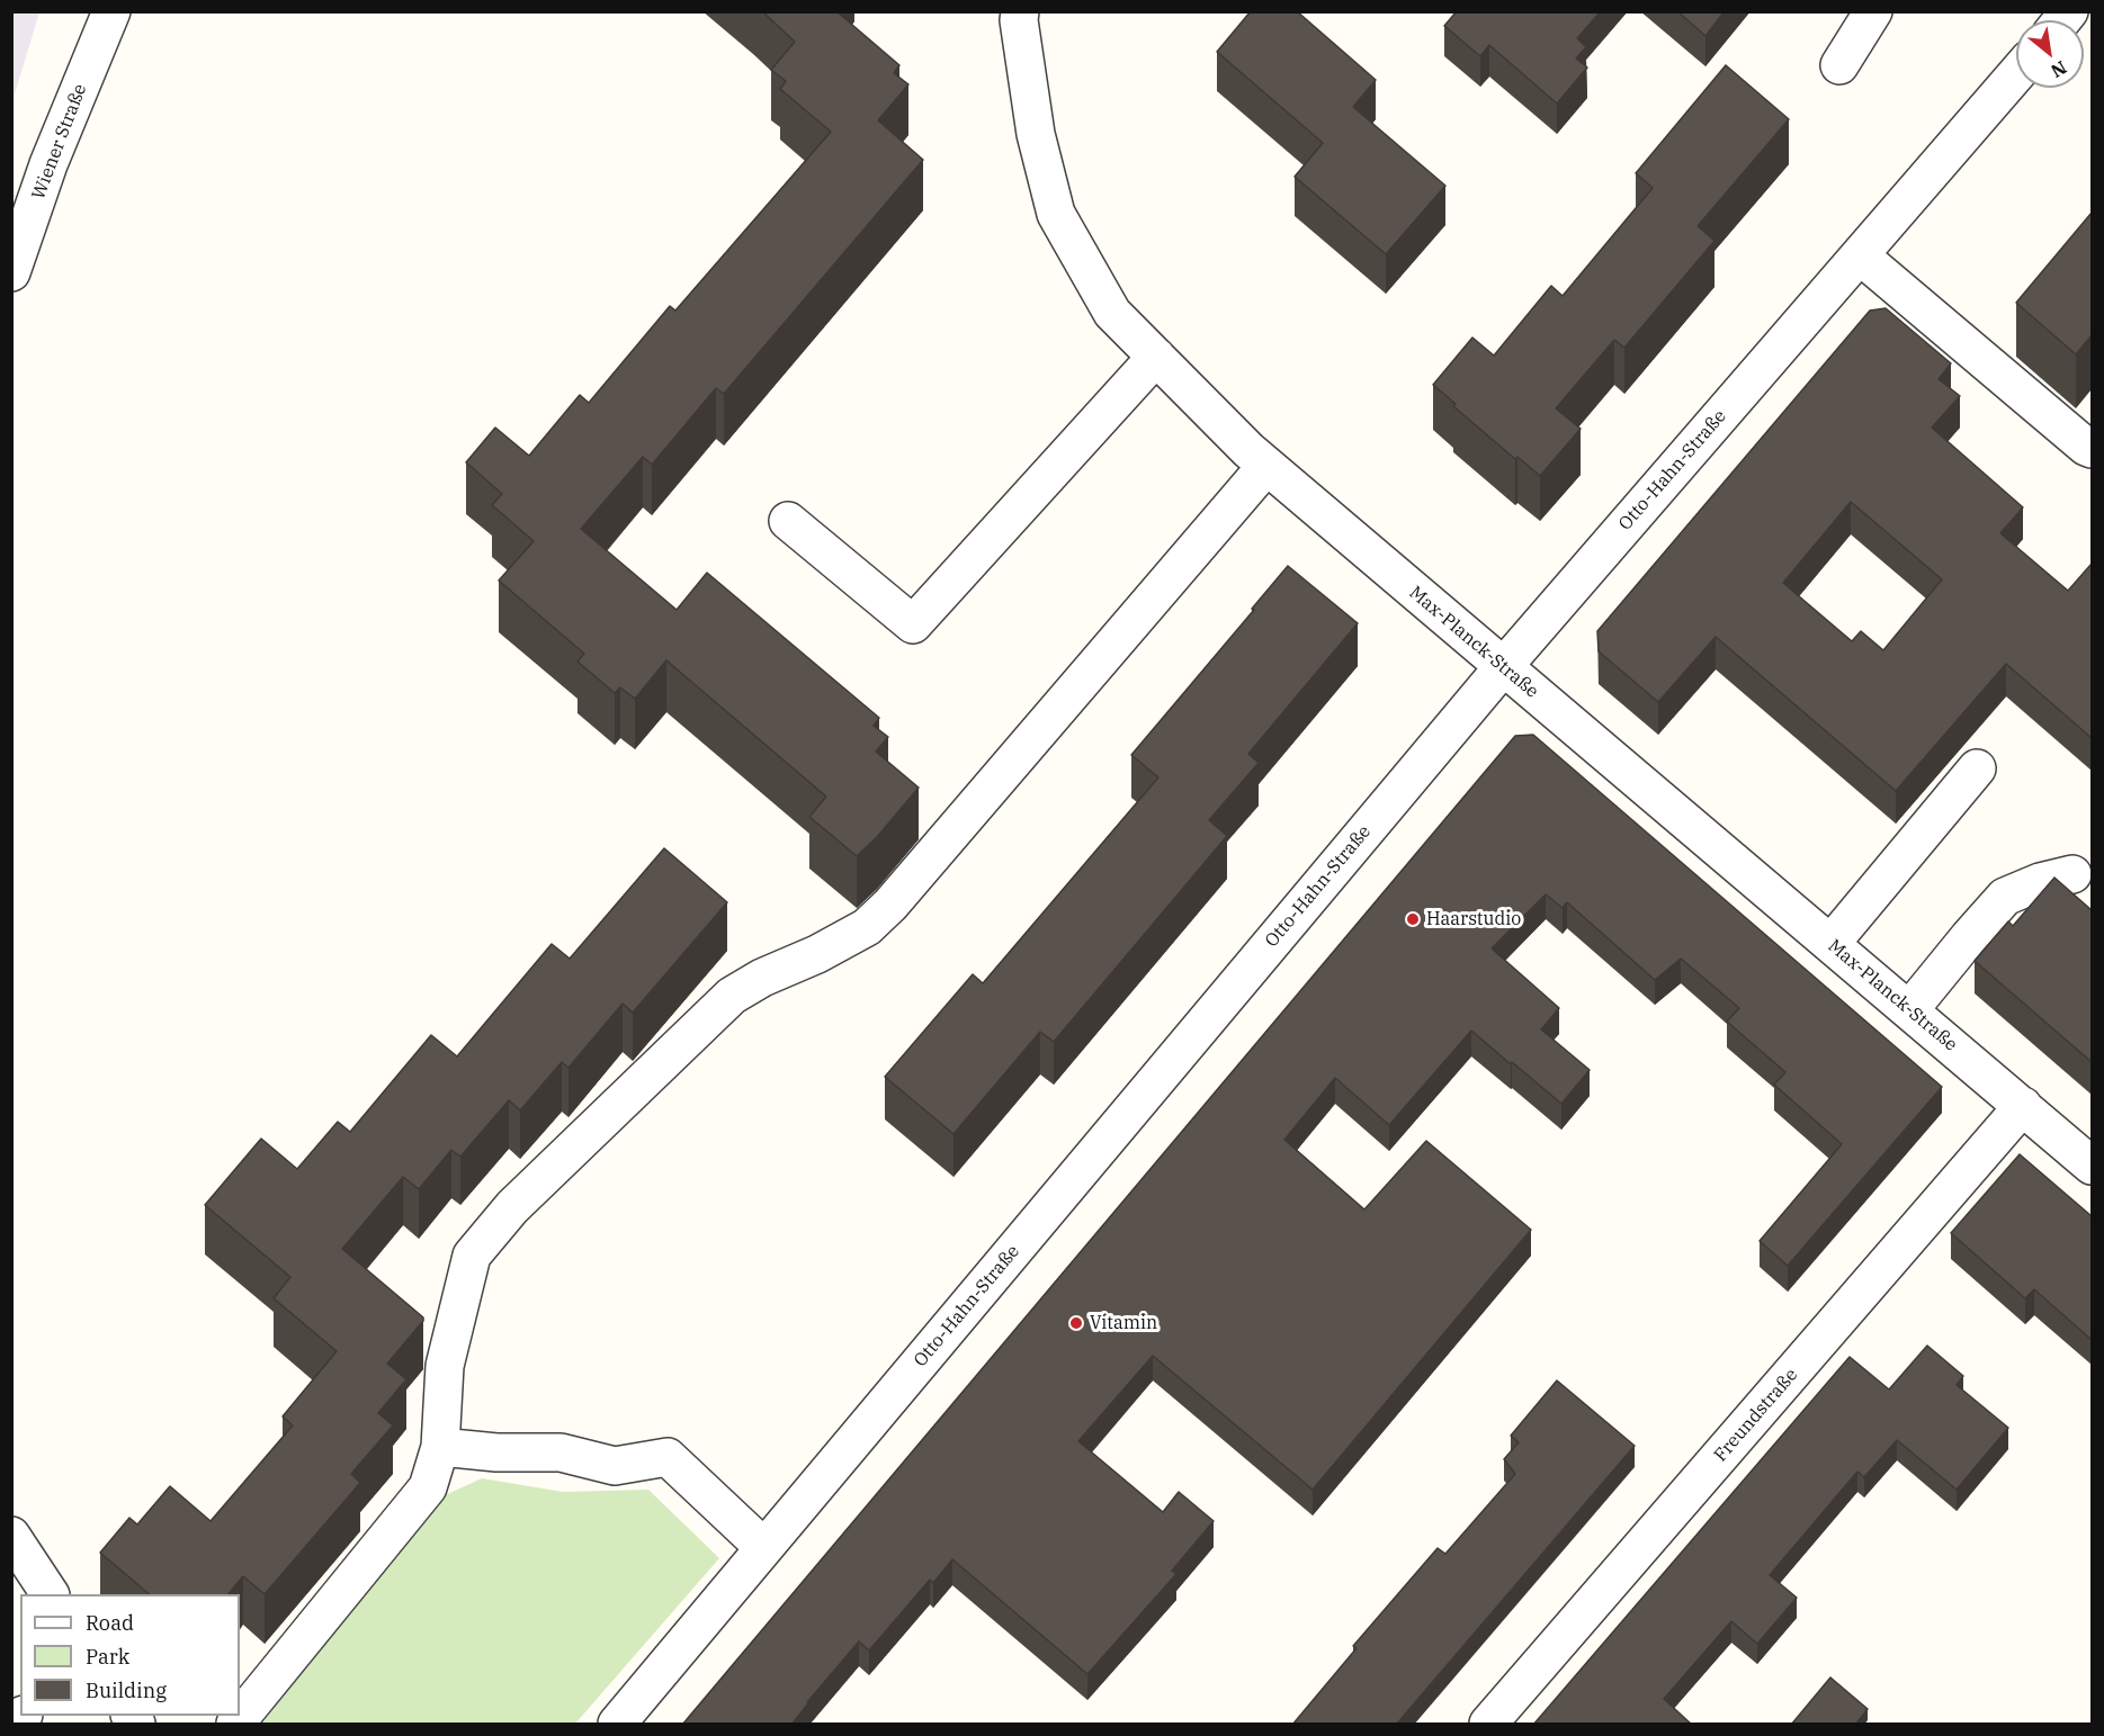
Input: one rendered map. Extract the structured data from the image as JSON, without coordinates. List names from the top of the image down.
{
  "streets": {
    "street": [
      "Wiener Straße",
      "Otto-Hahn-Straße",
      "Max-Planck-Straße",
      "Freundstraße"
    ]
  },
  "crossings": [
    ["Otto-Hahn-Straße", "Max-Planck-Straße"],
    ["Max-Planck-Straße", "Freundstraße"]
  ],
  "places": ["Haarstudio", "Vitamin"],
  "legend": ["Road", "Park", "Building"],
  "north": "bottom right"
}
